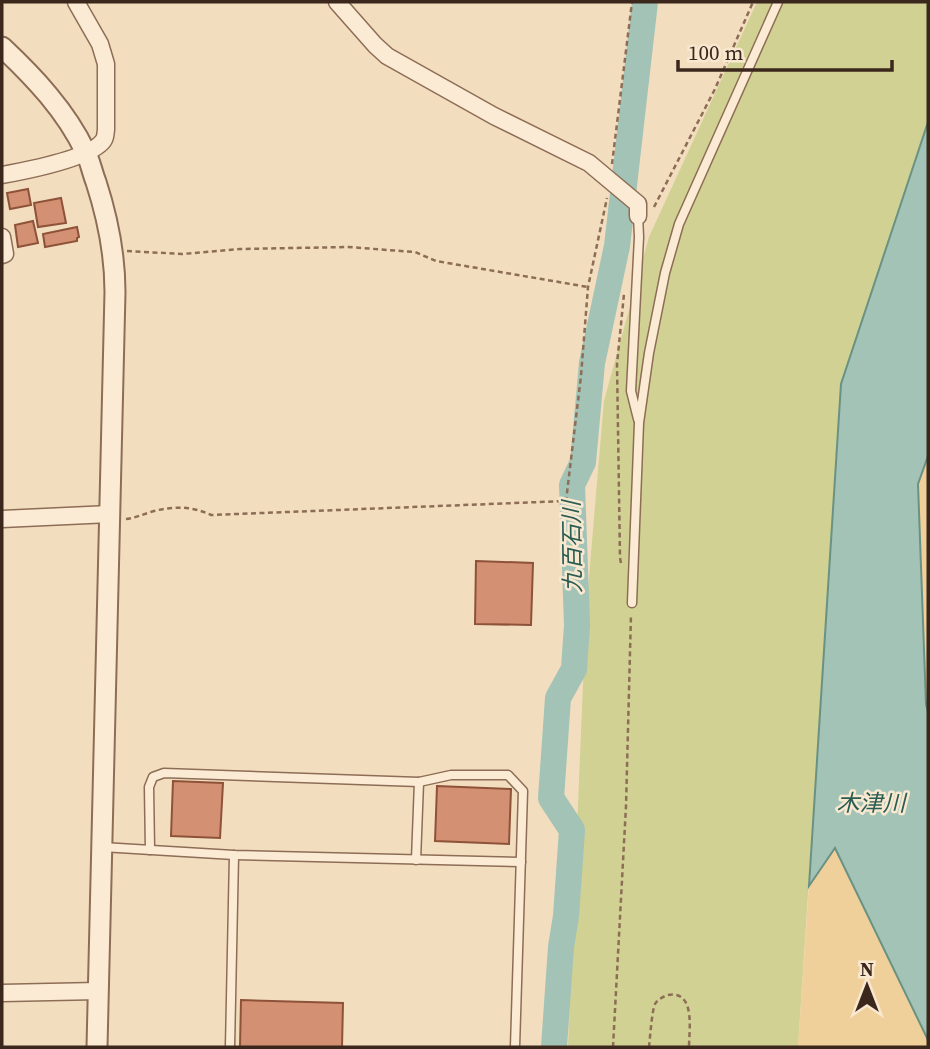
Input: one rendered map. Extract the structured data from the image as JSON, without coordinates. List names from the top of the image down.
{
  "water": ["九百石川", "木津川"],
  "scale_bar": "100 m",
  "north": "top"
}
